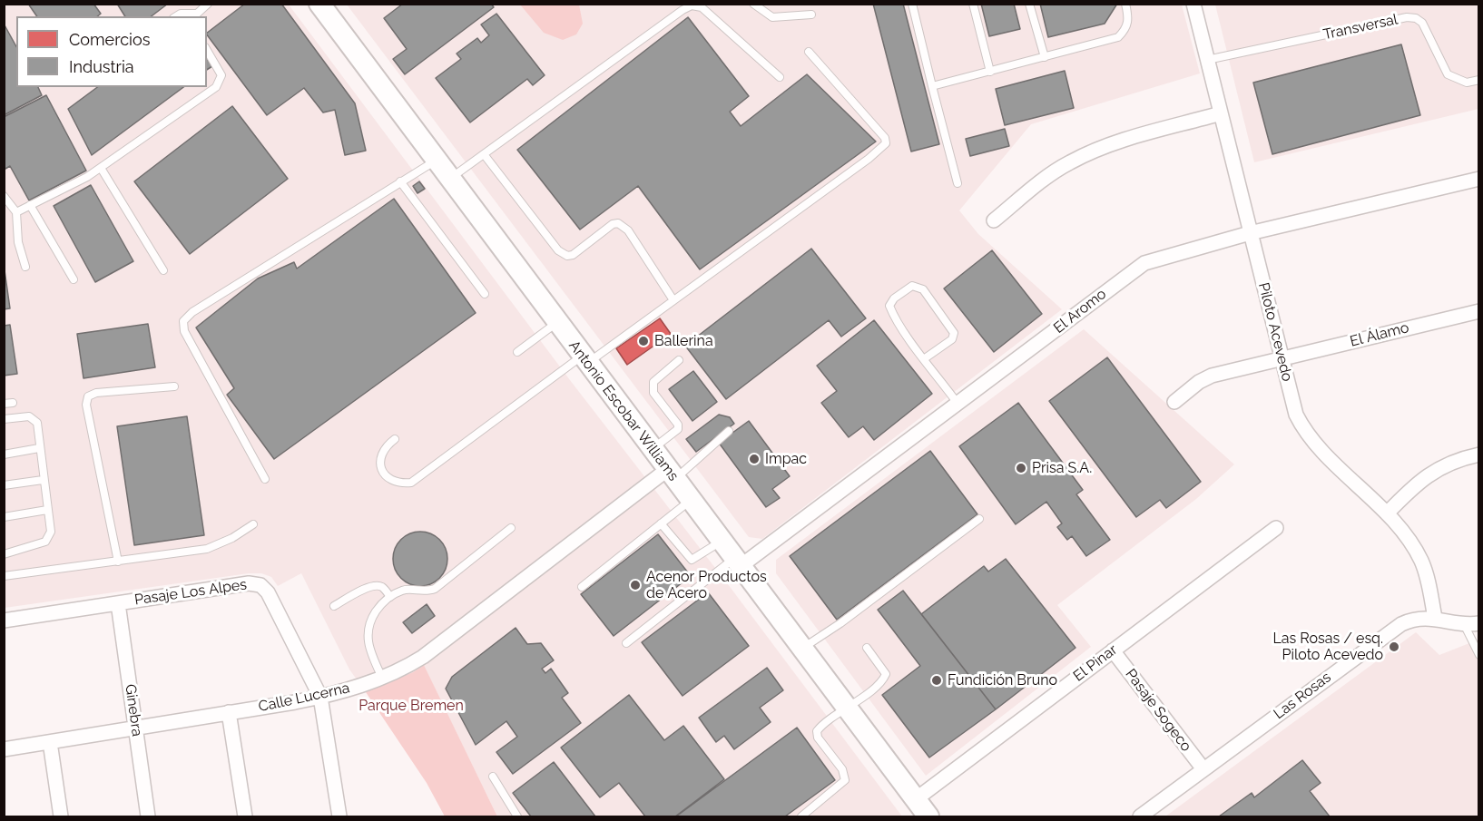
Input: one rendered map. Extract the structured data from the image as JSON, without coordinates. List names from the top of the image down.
{
  "streets": {
    "street": [
      "El Aromo",
      "Piloto Acevedo",
      "El Álamo",
      "Antonio Escobar Williams",
      "Pasaje Los Alpes",
      "El Pinar",
      "Las Rosas",
      "Calle Lucerna",
      "Ginebra",
      "Pasaje Sogeco"
    ],
    "lane": ["Transversal"]
  },
  "crossings": [
    ["Transversal", "Piloto Acevedo"],
    ["El Aromo", "Piloto Acevedo"],
    ["El Aromo", "Antonio Escobar Williams"],
    ["Piloto Acevedo", "El Álamo"],
    ["Piloto Acevedo", "Las Rosas"],
    ["Antonio Escobar Williams", "El Pinar"],
    ["Antonio Escobar Williams", "Calle Lucerna"],
    ["Pasaje Los Alpes", "Calle Lucerna"],
    ["Pasaje Los Alpes", "Ginebra"],
    ["El Pinar", "Pasaje Sogeco"],
    ["Las Rosas", "Pasaje Sogeco"],
    ["Calle Lucerna", "Ginebra"]
  ],
  "parks": ["Parque Bremen"],
  "places": [
    "Ballerina",
    "Impac",
    "Prisa S.A.",
    "Acenor Productos de Acero",
    "Las Rosas / esq. Piloto Acevedo",
    "Fundición Bruno"
  ],
  "legend": ["Comercios", "Industria"]
}
